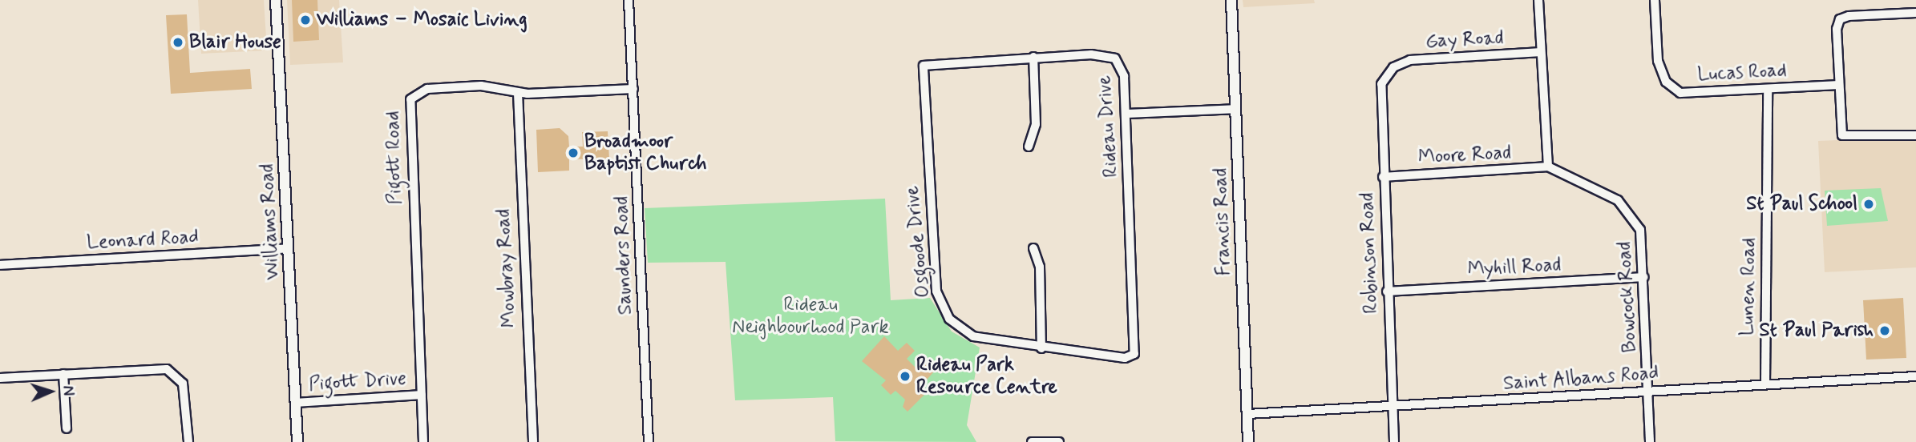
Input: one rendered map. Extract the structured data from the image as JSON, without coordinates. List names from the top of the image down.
{
  "streets": {
    "street": [
      "Gay Road",
      "Lucas Road",
      "Rideau Drive",
      "Moore Road",
      "Pigott Road",
      "Williams Road",
      "Francis Road",
      "Leonard Road",
      "Osgoode Drive",
      "Robinson Road",
      "Saunders Road",
      "Myhill Road",
      "Mowbray Road",
      "Lunen Road",
      "Bowcock Road",
      "Saint Albans Road",
      "Pigott Drive"
    ]
  },
  "crossings": [
    ["Gay Road", "Robinson Road"],
    ["Lucas Road", "Lunen Road"],
    ["Rideau Drive", "Osgoode Drive"],
    ["Moore Road", "Robinson Road"],
    ["Moore Road", "Bowcock Road"],
    ["Pigott Road", "Saunders Road"],
    ["Pigott Road", "Mowbray Road"],
    ["Pigott Road", "Pigott Drive"],
    ["Williams Road", "Leonard Road"],
    ["Williams Road", "Pigott Drive"],
    ["Francis Road", "Saint Albans Road"],
    ["Robinson Road", "Myhill Road"],
    ["Robinson Road", "Saint Albans Road"],
    ["Myhill Road", "Bowcock Road"],
    ["Lunen Road", "Saint Albans Road"],
    ["Bowcock Road", "Saint Albans Road"]
  ],
  "parks": ["Rideau Neighbourhood Park"],
  "places": [
    "Williams – Mosaic Living",
    "Blair House",
    "Broadmoor Baptist Church",
    "St Paul School",
    "St Paul Parish",
    "Rideau Park Resource Centre"
  ],
  "north": "right"
}
